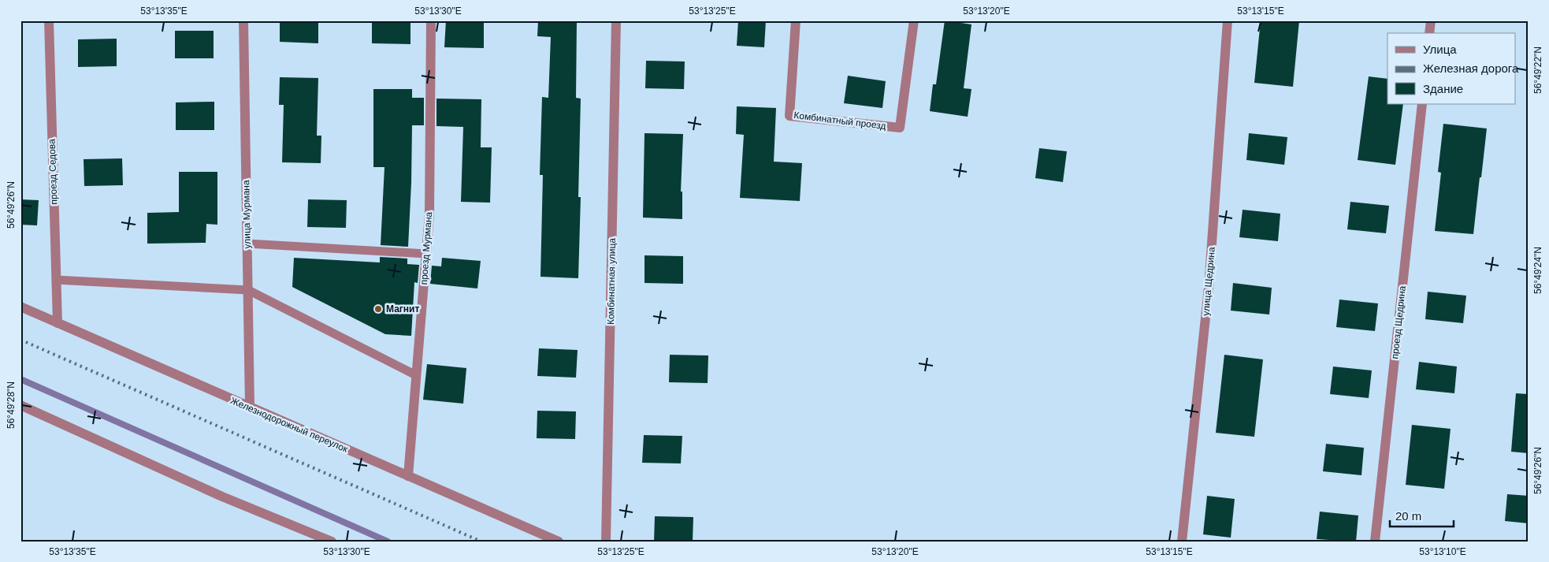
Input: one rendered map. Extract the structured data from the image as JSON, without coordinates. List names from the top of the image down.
{
  "streets": {
    "street": [
      "Комбинатный проезд",
      "проезд Седова",
      "улица Мурмана",
      "проезд Мурмана",
      "Комбинатная улица",
      "улица Щедрина",
      "проезд Щедрина",
      "Железнодорожный переулок"
    ]
  },
  "crossings": [
    ["проезд Седова", "Железнодорожный переулок"],
    ["улица Мурмана", "Железнодорожный переулок"],
    ["проезд Мурмана", "Железнодорожный переулок"]
  ],
  "places": ["Магнит"],
  "legend": ["Улица", "Железная дорога", "Здание"],
  "scale_bar": "20 m",
  "coordinates": [
    "53°13'35\"E",
    "53°13'30\"E",
    "53°13'25\"E",
    "53°13'20\"E",
    "53°13'15\"E",
    "56°49'22\"N",
    "56°49'26\"N",
    "56°49'24\"N",
    "56°49'28\"N",
    "53°13'10\"E"
  ]
}
